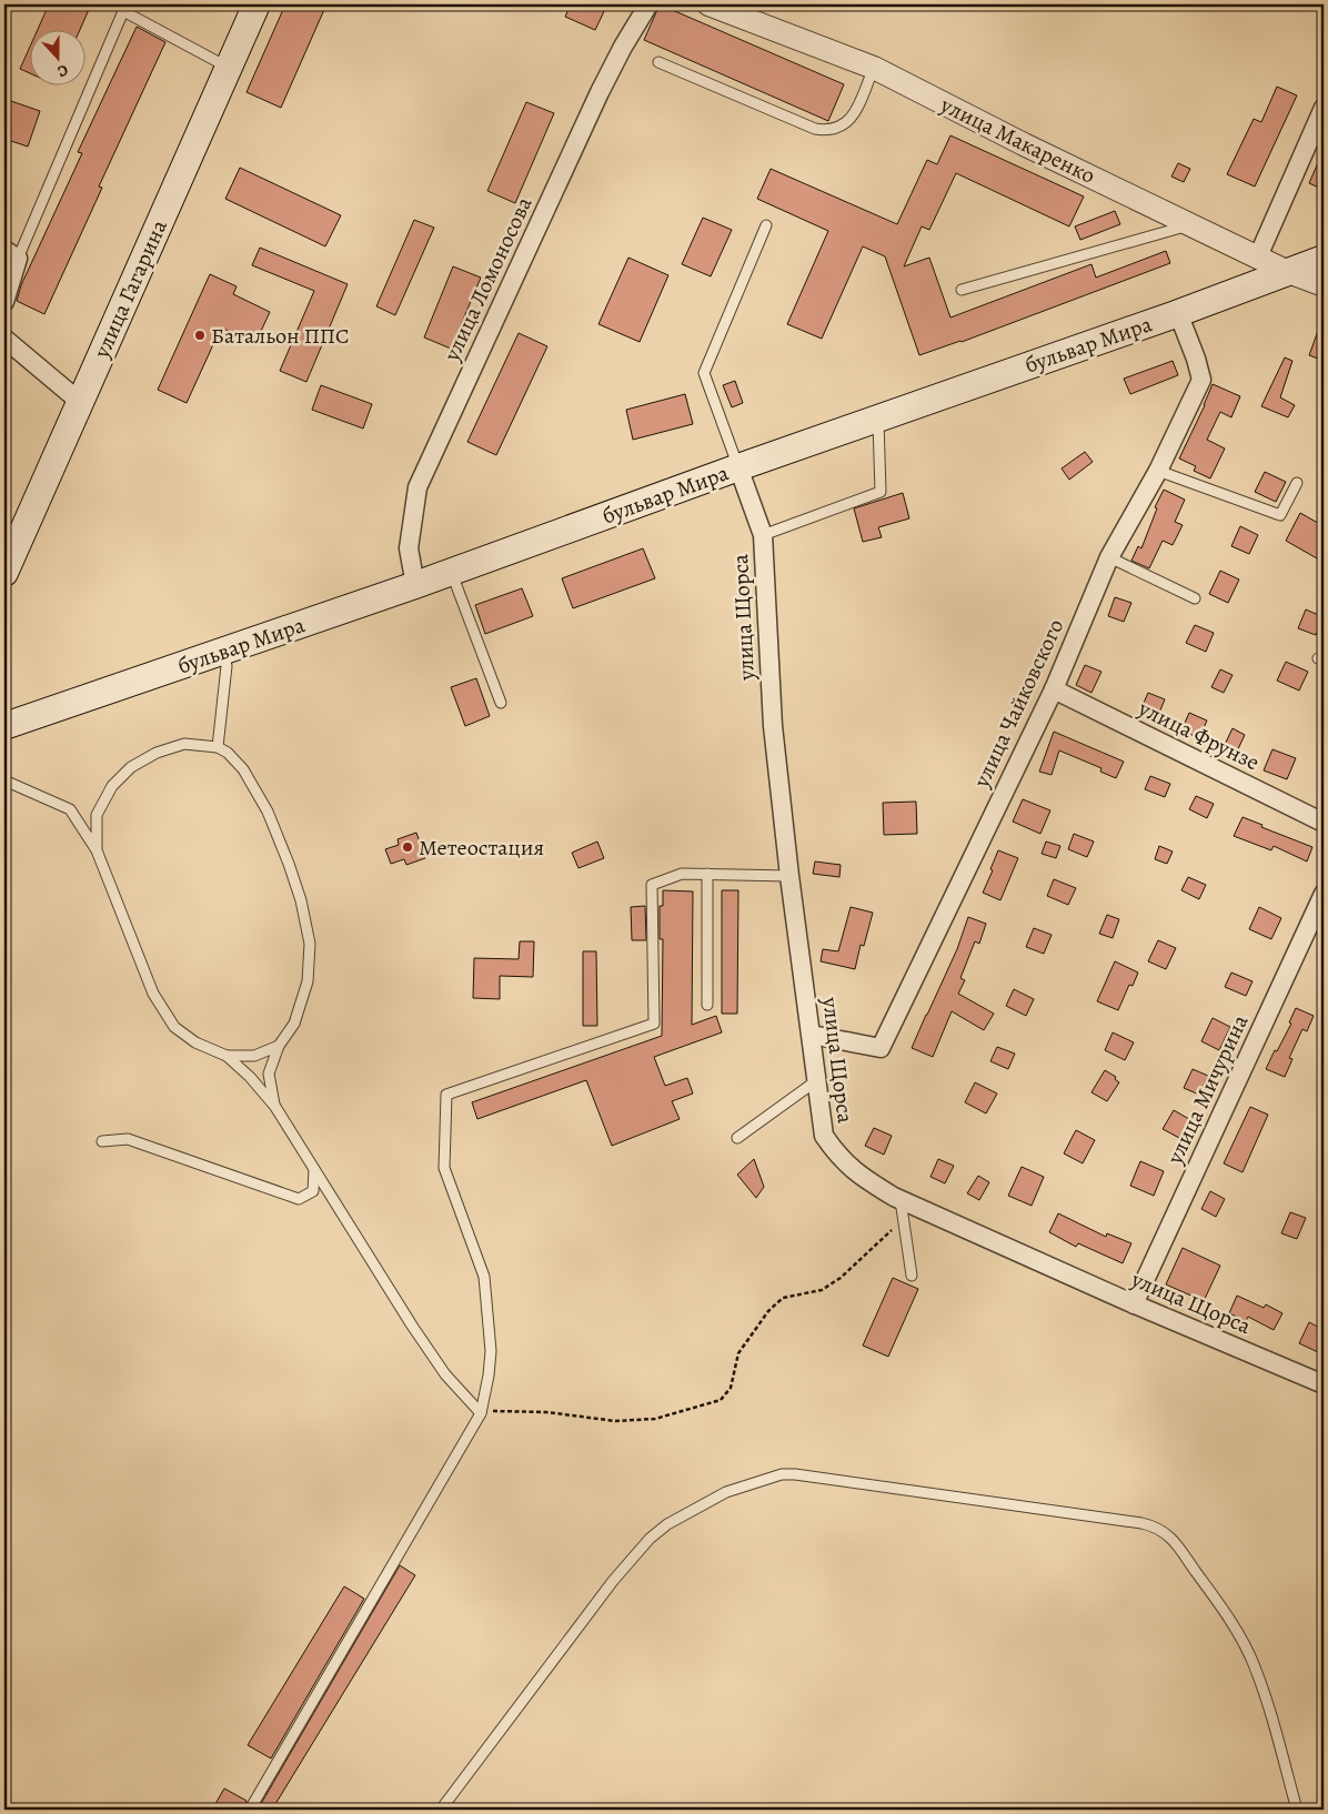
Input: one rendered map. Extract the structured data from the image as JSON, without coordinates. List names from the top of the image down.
{
  "streets": {
    "main road": ["улица Гагарина", "бульвар Мира"],
    "street": [
      "улица Макаренко",
      "улица Ломоносова",
      "улица Щорса",
      "улица Чайковского",
      "улица Фрунзе",
      "улица Мичурина"
    ]
  },
  "crossings": [
    ["улица Макаренко", "бульвар Мира"],
    ["улица Ломоносова", "бульвар Мира"],
    ["бульвар Мира", "улица Щорса"],
    ["бульвар Мира", "улица Чайковского"],
    ["улица Щорса", "улица Чайковского"],
    ["улица Щорса", "улица Мичурина"],
    ["улица Чайковского", "улица Фрунзе"]
  ],
  "places": ["Батальон ППС", "Метеостация"],
  "north": "bottom"
}
